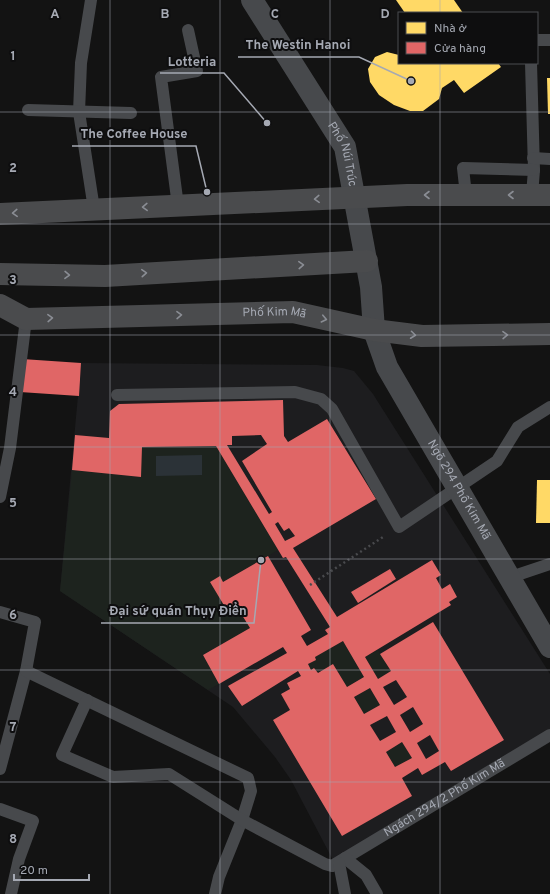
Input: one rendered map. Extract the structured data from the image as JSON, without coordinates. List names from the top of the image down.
{
  "streets": {
    "main road": ["Phố Kim Mã"],
    "street": ["Phố Núi Trúc", "Ngõ 294 Phố Kim Mã"],
    "lane": ["Ngách 294/2 Phố Kim Mã"]
  },
  "crossings": [
    ["Phố Núi Trúc", "Phố Kim Mã"],
    ["Phố Núi Trúc", "Ngõ 294 Phố Kim Mã"],
    ["Phố Kim Mã", "Ngõ 294 Phố Kim Mã"]
  ],
  "places": [
    "The Westin Hanoi",
    "Lotteria",
    "The Coffee House",
    "Đại sứ quán Thụy Điển"
  ],
  "legend": ["Nhà ở", "Cửa hàng"],
  "scale_bar": "20 m",
  "grid": {
    "columns": [
      "A",
      "B",
      "C",
      "D"
    ],
    "rows": [
      "1",
      "2",
      "3",
      "4",
      "5",
      "6",
      "7",
      "8"
    ]
  }
}
